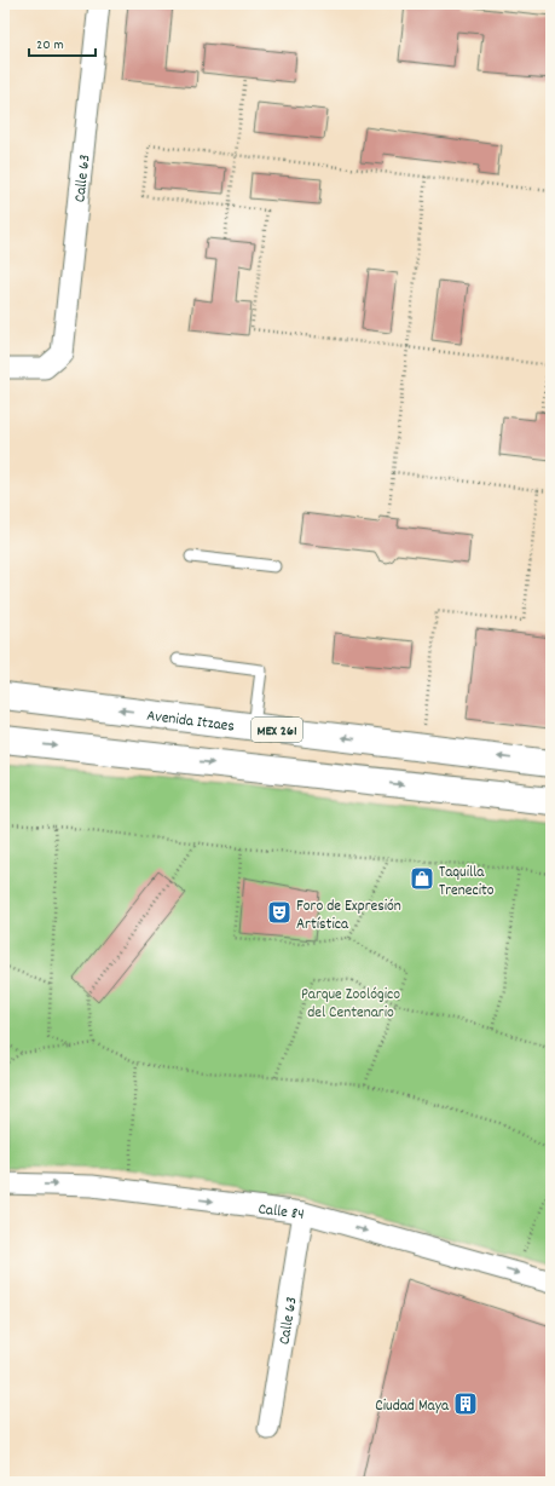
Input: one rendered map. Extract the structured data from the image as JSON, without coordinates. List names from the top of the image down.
{
  "streets": {
    "main road": ["Avenida Itzaes", "MEX 261"],
    "street": ["Calle 63", "Calle 84"]
  },
  "crossings": [
    ["Calle 63", "Calle 84"]
  ],
  "one_way": ["Calle 84"],
  "parks": ["Parque Zoológico del Centenario"],
  "places": {
    "shop": ["Taquilla Trenecito"],
    "theatre": ["Foro de Expresión Artística"],
    "building": ["Ciudad Maya"]
  },
  "scale_bar": "20 m"
}
